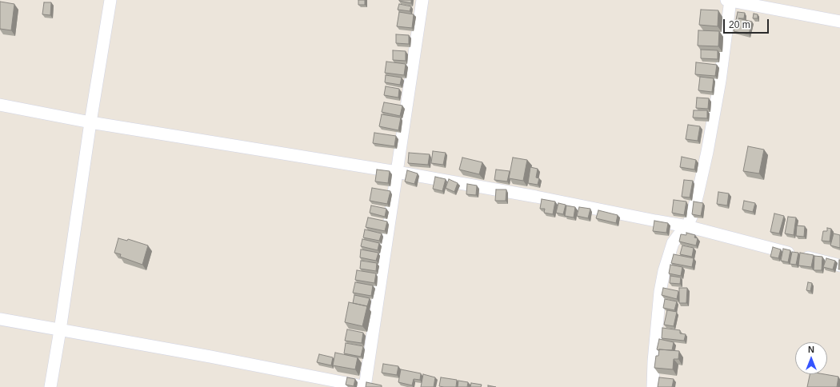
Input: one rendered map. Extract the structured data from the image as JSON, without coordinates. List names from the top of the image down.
{
  "scale_bar": "20 m",
  "north": "top"
}
